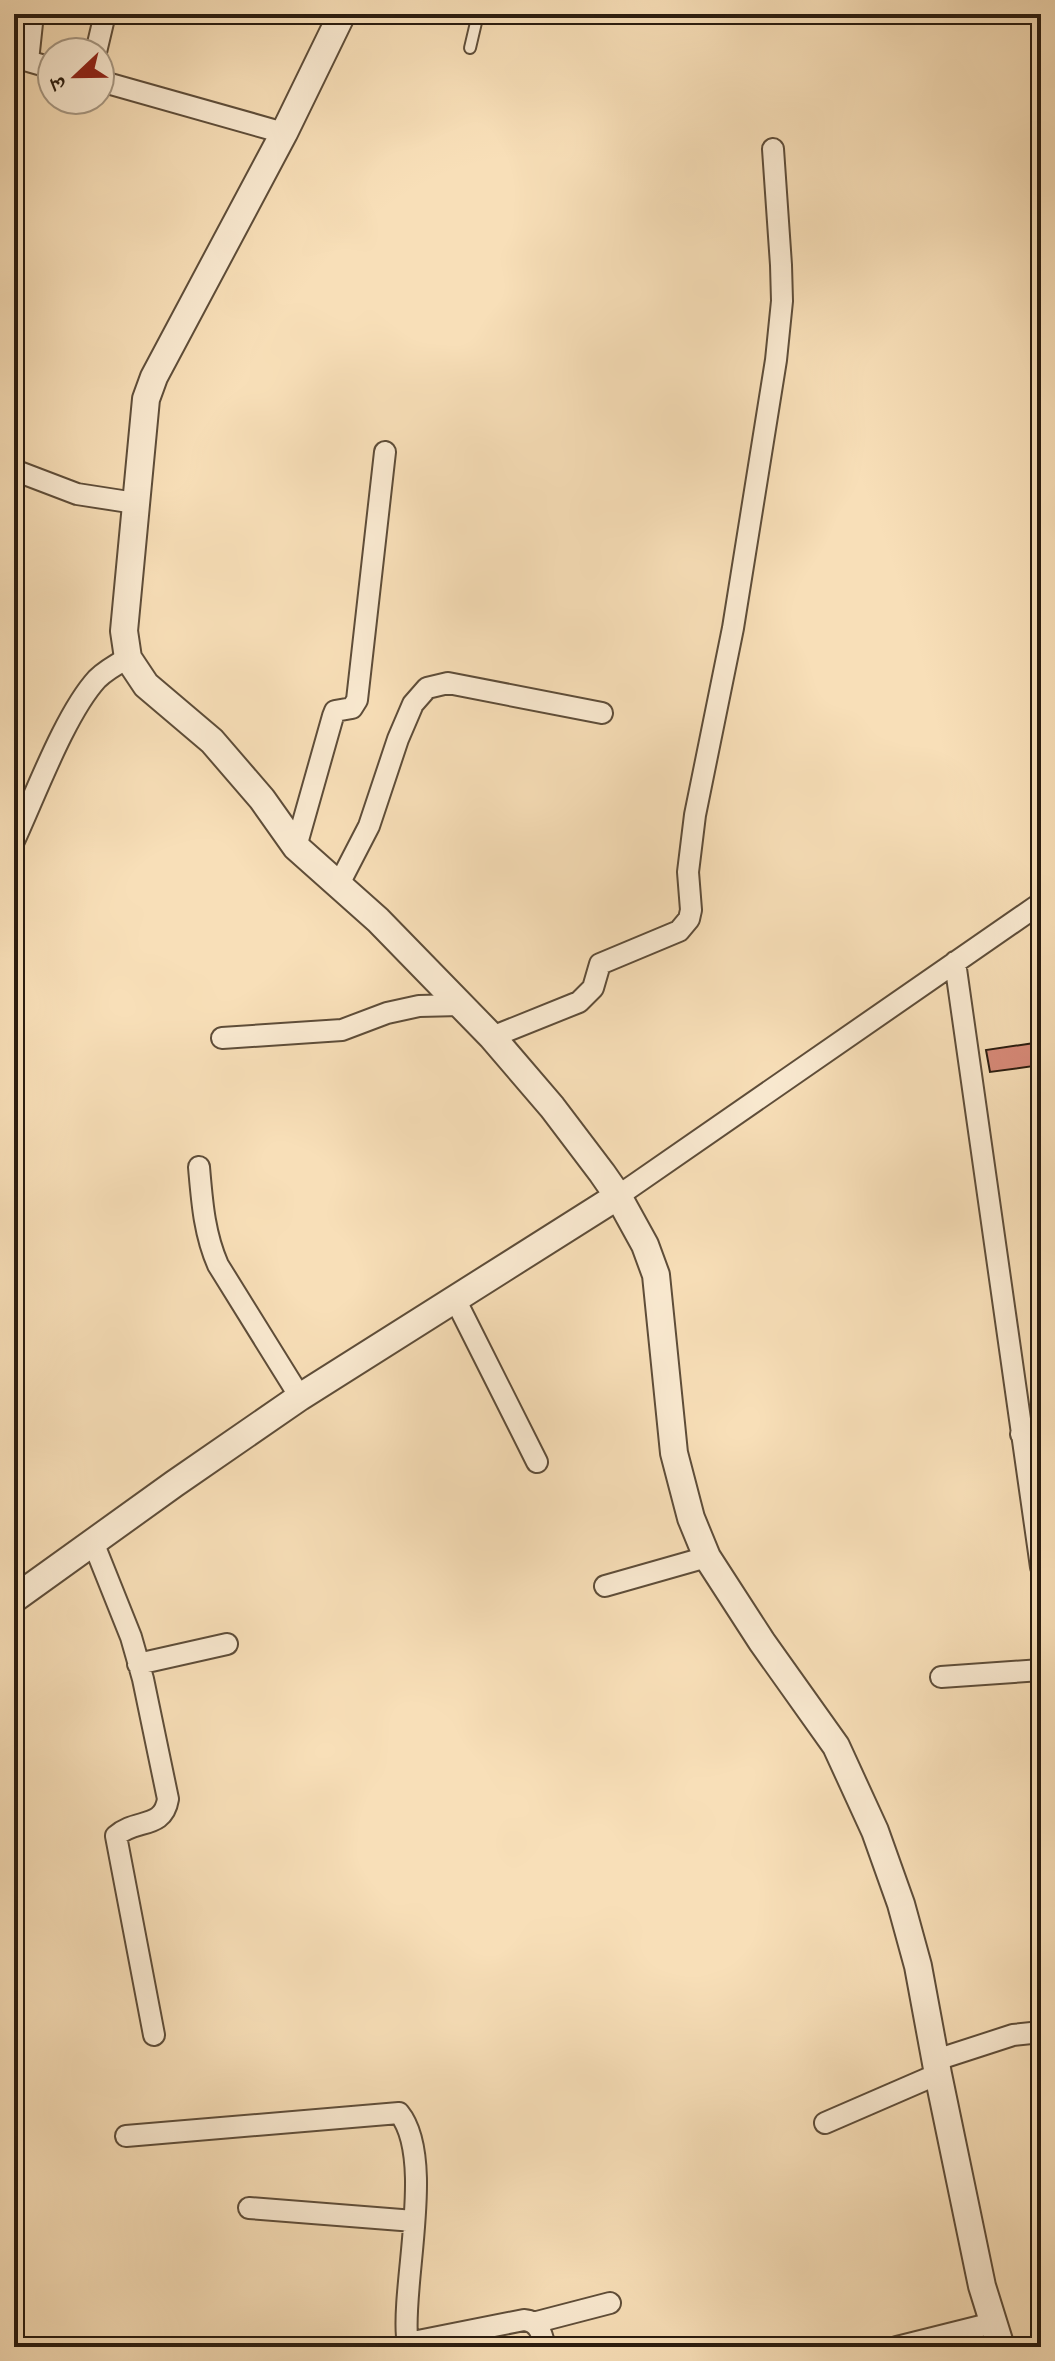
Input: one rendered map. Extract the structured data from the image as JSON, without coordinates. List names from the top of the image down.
{
  "north": "left"
}
